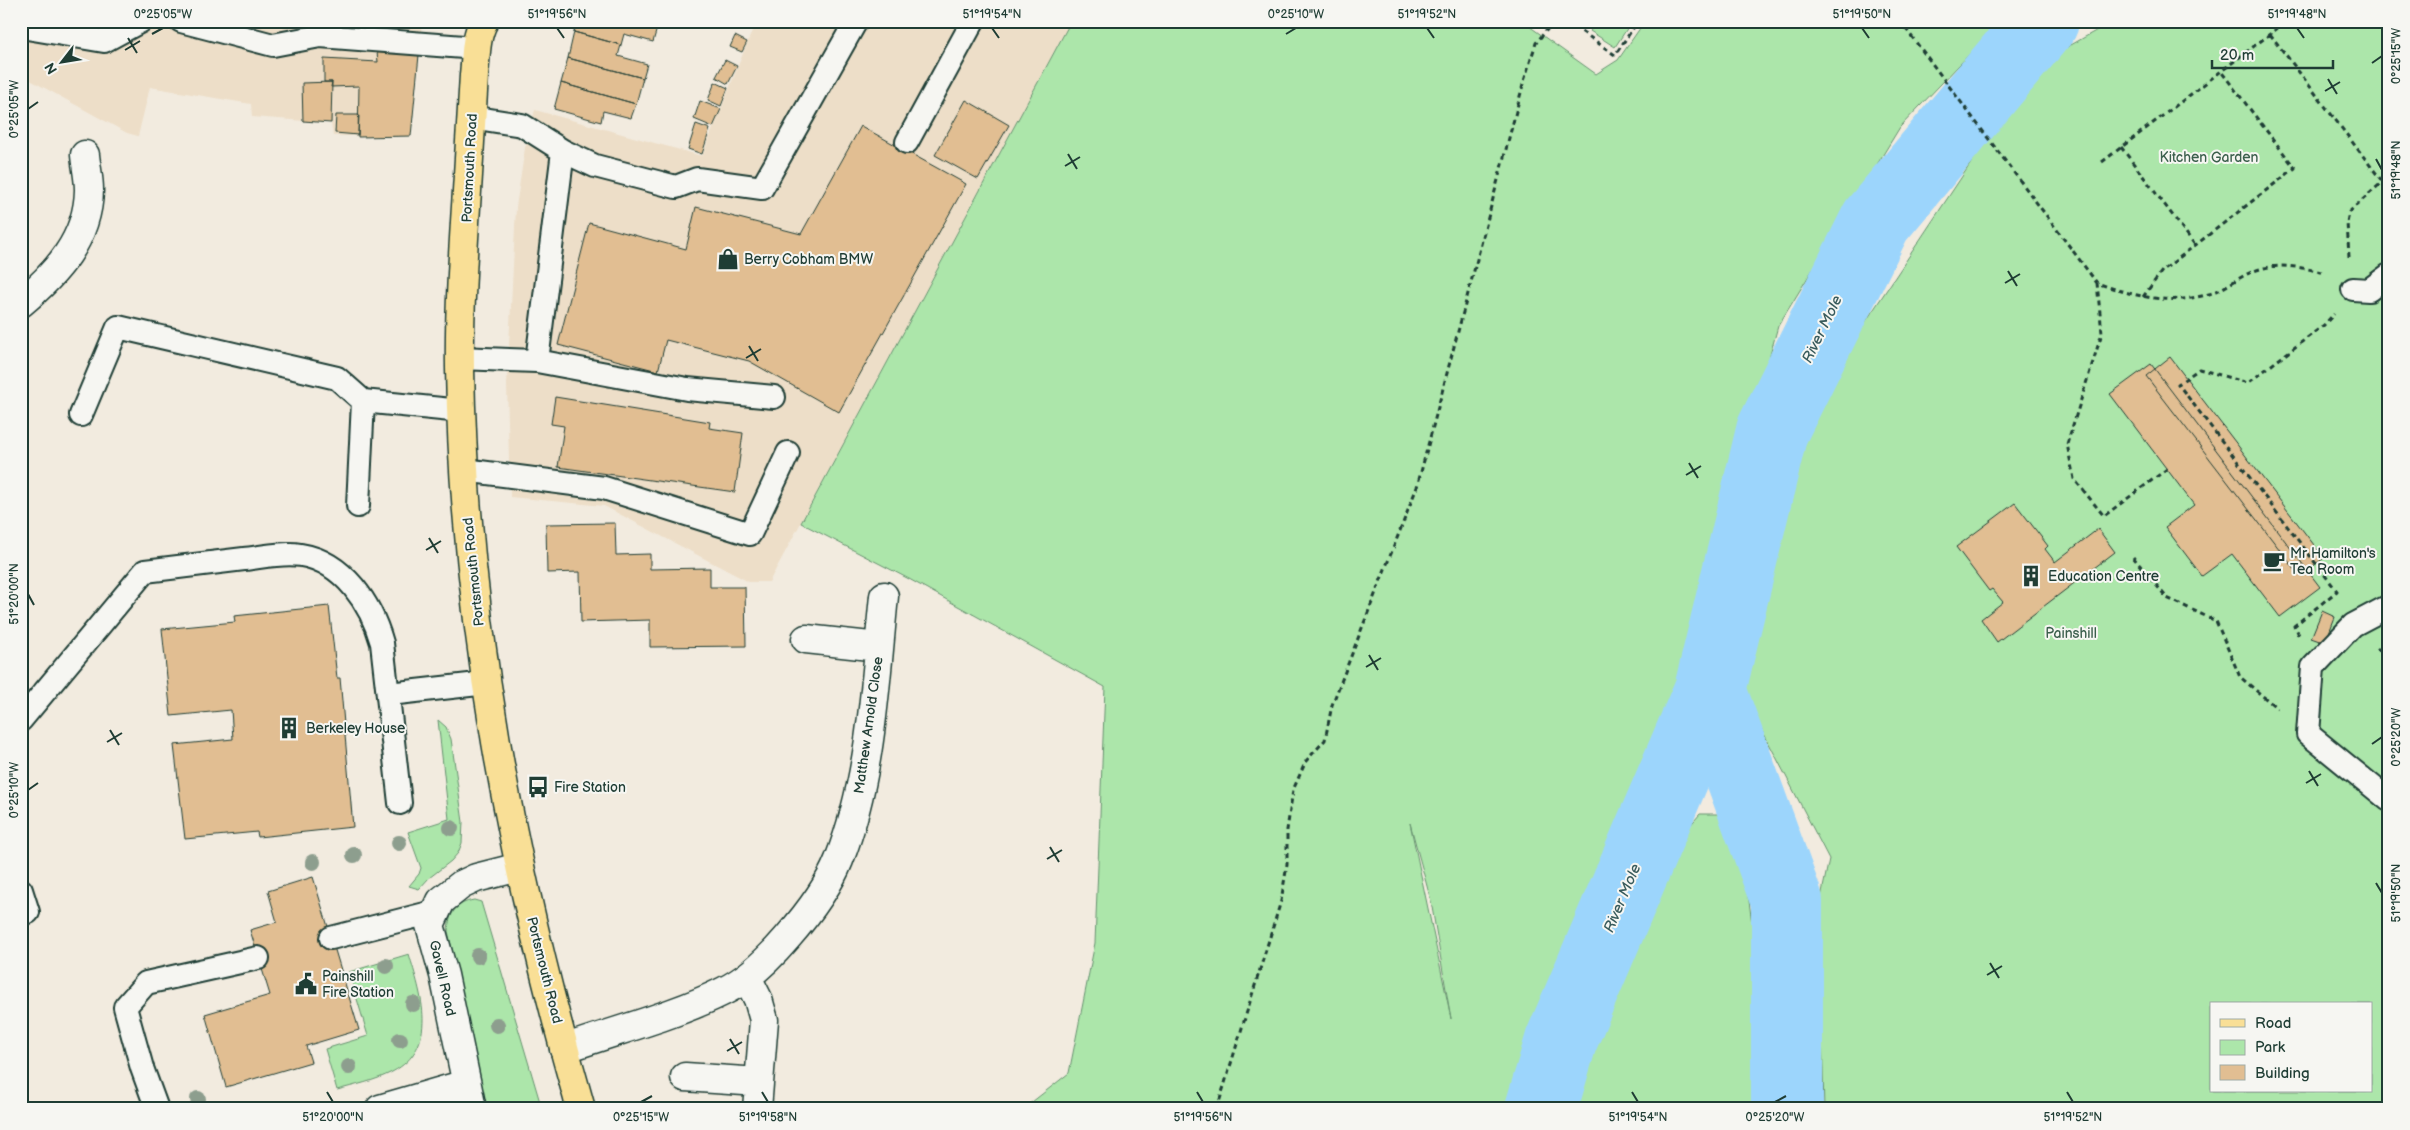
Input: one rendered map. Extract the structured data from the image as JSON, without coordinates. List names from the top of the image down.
{
  "streets": {
    "main road": ["Portsmouth Road"],
    "street": ["Matthew Arnold Close", "Gavell Road"]
  },
  "crossings": [
    ["Portsmouth Road", "Matthew Arnold Close"],
    ["Portsmouth Road", "Gavell Road"]
  ],
  "water": ["River Mole"],
  "parks": ["Kitchen Garden", "Painshill"],
  "places": {
    "shop": ["Berry Cobham BMW"],
    "cafe": ["Mr Hamilton's Tea Room"],
    "building": ["Education Centre", "Berkeley House"],
    "bus stop": ["Fire Station"],
    "public building": ["Painshill Fire Station"]
  },
  "legend": ["Road", "Park", "Building"],
  "scale_bar": "20 m",
  "north": "bottom left",
  "coordinates": [
    "0°25'05\"W",
    "51°19'56\"N",
    "51°19'54\"N",
    "0°25'10\"W",
    "51°19'52\"N",
    "51°19'50\"N",
    "51°19'48\"N",
    "0°25'15\"W",
    "51°20'00\"N",
    "0°25'20\"W",
    "51°19'58\"N"
  ]
}
